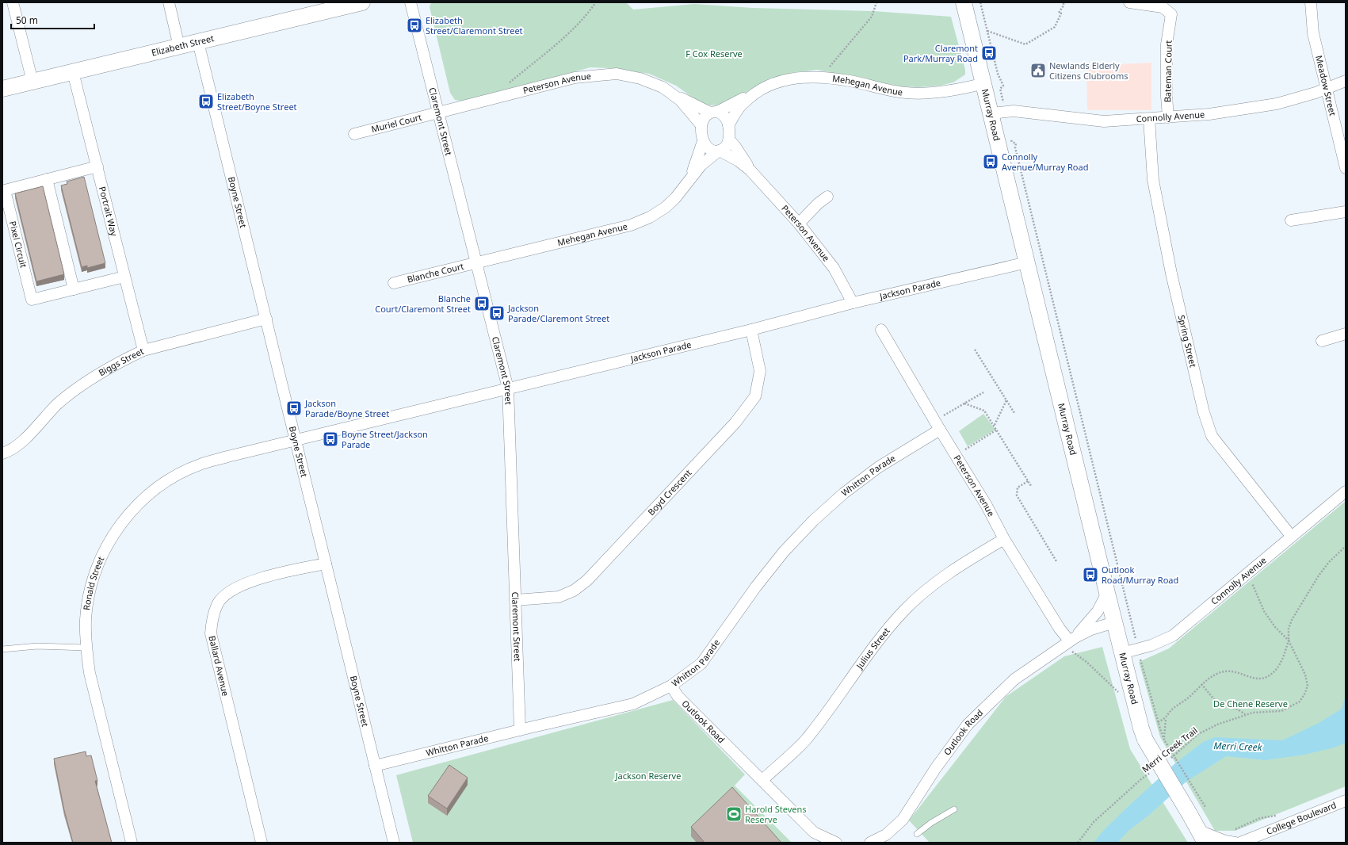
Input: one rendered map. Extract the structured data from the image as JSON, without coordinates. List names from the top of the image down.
{
  "streets": {
    "main road": ["Elizabeth Street", "Murray Road"],
    "street": [
      "Bateman Court",
      "Peterson Avenue",
      "Mehegan Avenue",
      "Meadow Street",
      "Connolly Avenue",
      "Claremont Street",
      "Muriel Court",
      "Boyne Street",
      "Portrait Way",
      "Pixel Circuit",
      "Blanche Court",
      "Jackson Parade",
      "Spring Street",
      "Biggs Street",
      "Whitton Parade",
      "Boyd Crescent",
      "Ronald Street",
      "Julius Street",
      "Ballard Avenue",
      "Outlook Road",
      "College Boulevard"
    ],
    "path": ["Merri Creek Trail"]
  },
  "crossings": [
    ["Elizabeth Street", "Boyne Street"],
    ["Elizabeth Street", "Portrait Way"],
    ["Bateman Court", "Connolly Avenue"],
    ["Peterson Avenue", "Mehegan Avenue"],
    ["Peterson Avenue", "Claremont Street"],
    ["Peterson Avenue", "Muriel Court"],
    ["Peterson Avenue", "Jackson Parade"],
    ["Peterson Avenue", "Whitton Parade"],
    ["Peterson Avenue", "Julius Street"],
    ["Peterson Avenue", "Outlook Road"],
    ["Mehegan Avenue", "Murray Road"],
    ["Mehegan Avenue", "Claremont Street"],
    ["Mehegan Avenue", "Blanche Court"],
    ["Meadow Street", "Connolly Avenue"],
    ["Murray Road", "Connolly Avenue"],
    ["Murray Road", "Jackson Parade"],
    ["Murray Road", "Outlook Road"],
    ["Connolly Avenue", "Spring Street"],
    ["Claremont Street", "Muriel Court"],
    ["Claremont Street", "Blanche Court"],
    ["Claremont Street", "Jackson Parade"],
    ["Claremont Street", "Whitton Parade"],
    ["Claremont Street", "Boyd Crescent"],
    ["Boyne Street", "Jackson Parade"],
    ["Boyne Street", "Biggs Street"],
    ["Boyne Street", "Whitton Parade"],
    ["Boyne Street", "Ronald Street"],
    ["Boyne Street", "Ballard Avenue"],
    ["Portrait Way", "Pixel Circuit"],
    ["Portrait Way", "Biggs Street"],
    ["Jackson Parade", "Boyd Crescent"],
    ["Jackson Parade", "Ronald Street"],
    ["Whitton Parade", "Outlook Road"],
    ["Julius Street", "Outlook Road"]
  ],
  "water": ["Merri Creek"],
  "parks": ["F Cox Reserve", "De Chene Reserve", "Jackson Reserve"],
  "places": {
    "bus stop": [
      "Elizabeth Street/Claremont Street",
      "Claremont Park/Murray Road",
      "Elizabeth Street/Boyne Street",
      "Connolly Avenue/Murray Road",
      "Blanche Court/Claremont Street",
      "Jackson Parade/Claremont Street",
      "Jackson Parade/Boyne Street",
      "Boyne Street/Jackson Parade",
      "Outlook Road/Murray Road"
    ],
    "public building": ["Newlands Elderly Citizens Clubrooms"],
    "sports": ["Harold Stevens Reserve"]
  },
  "scale_bar": "50 m"
}
